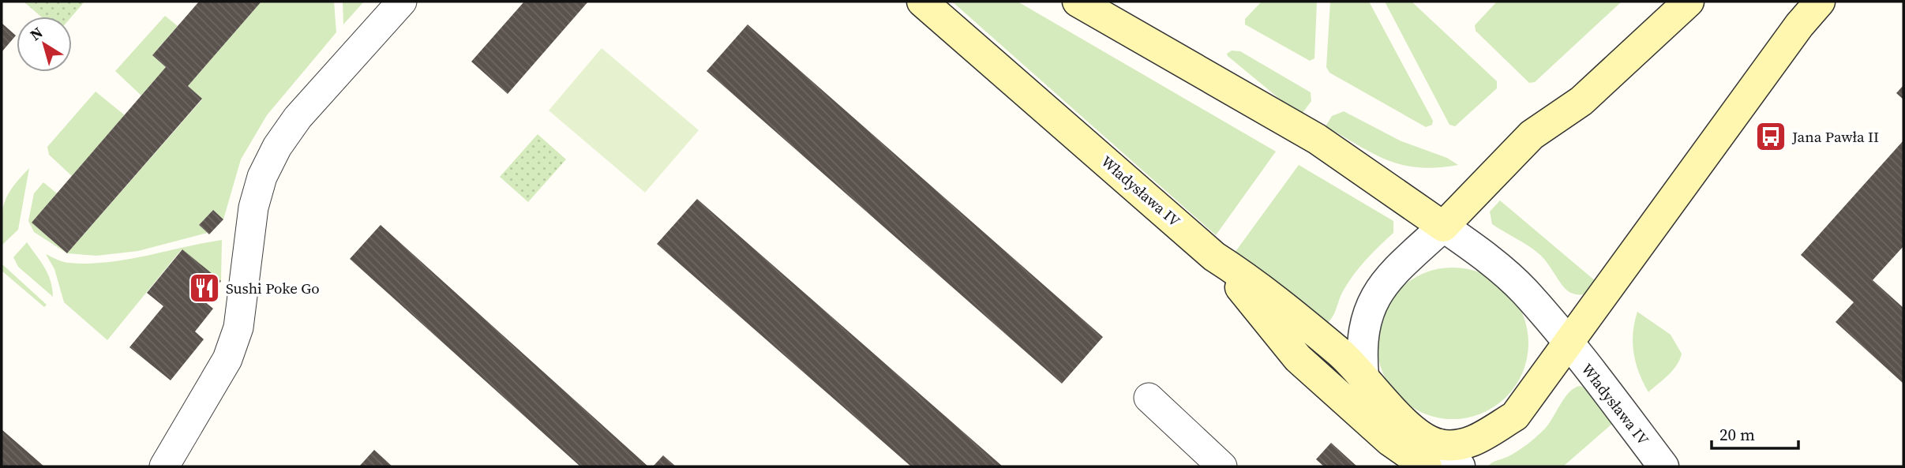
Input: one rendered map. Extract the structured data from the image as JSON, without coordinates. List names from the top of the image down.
{
  "streets": {
    "main road": ["Władysława IV"]
  },
  "places": {
    "bus stop": ["Jana Pawła II"],
    "restaurant": ["Sushi Poke Go"]
  },
  "scale_bar": "20 m",
  "north": "top left"
}
